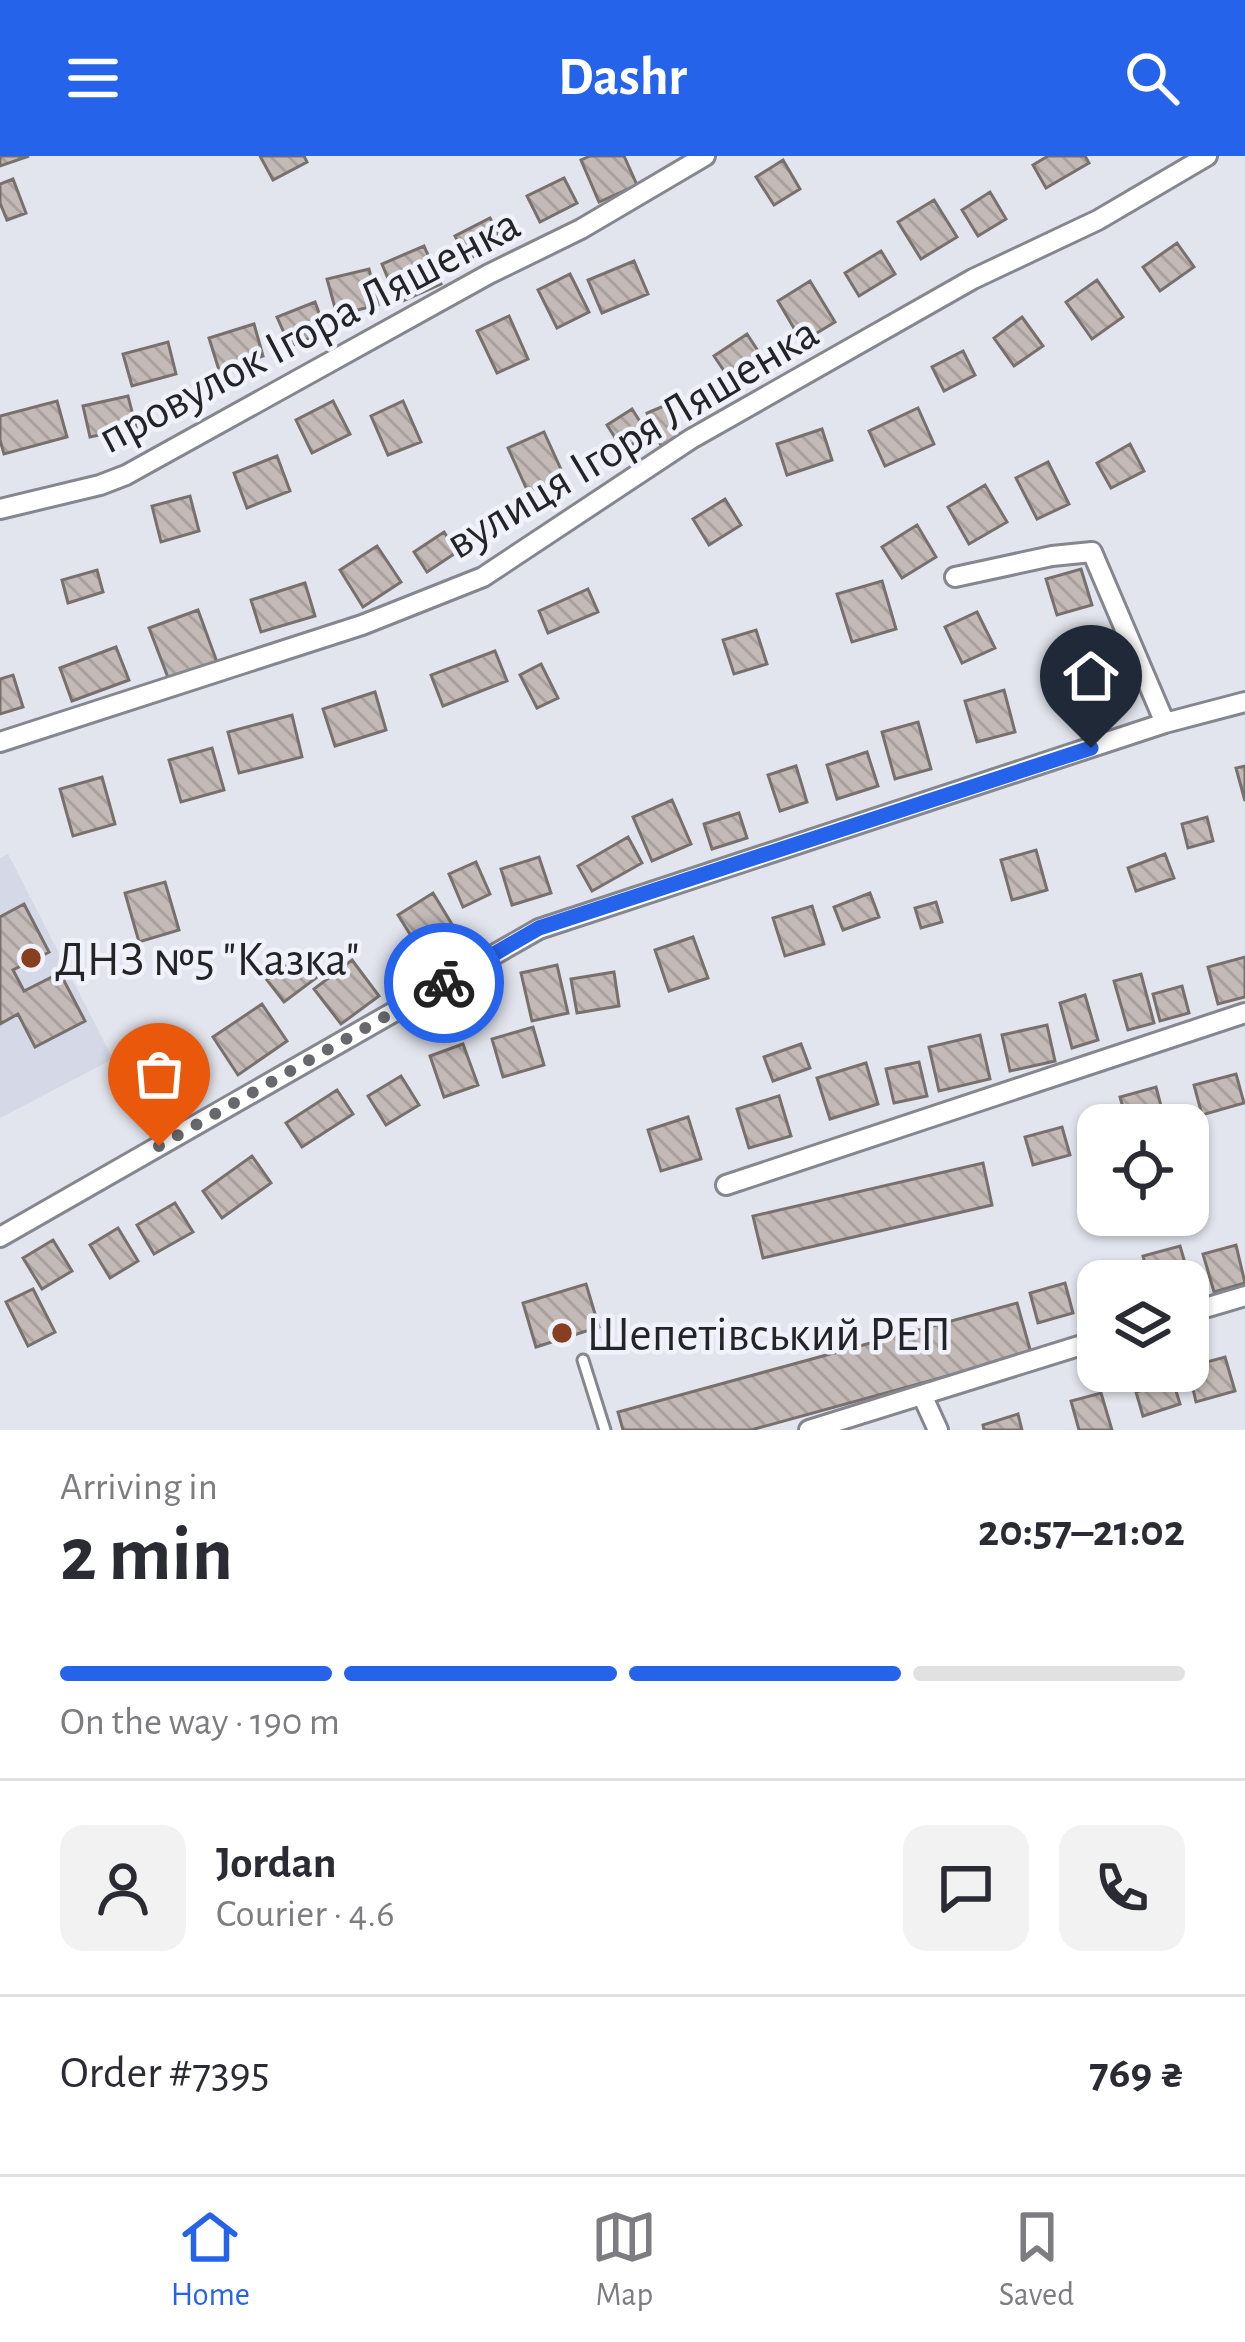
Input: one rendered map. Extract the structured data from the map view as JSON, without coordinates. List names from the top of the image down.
{
  "streets": {
    "street": ["провулок Ігора Ляшенка", "вулиця Ігоря Ляшенка"]
  },
  "places": ["ДНЗ №5 \"Казка\"", "Шепетівський РЕП"],
  "page": {
    "header": "Dashr",
    "heading": ["2 min", "Arriving in", "20:57–21:02"],
    "panel": [
      "Jordan",
      "Courier · 4.6",
      "Order #7395",
      "769 ₴"
    ],
    "bar": "On the way · 190 m",
    "tabs": ["Home", "Map", "Saved"]
  }
}
